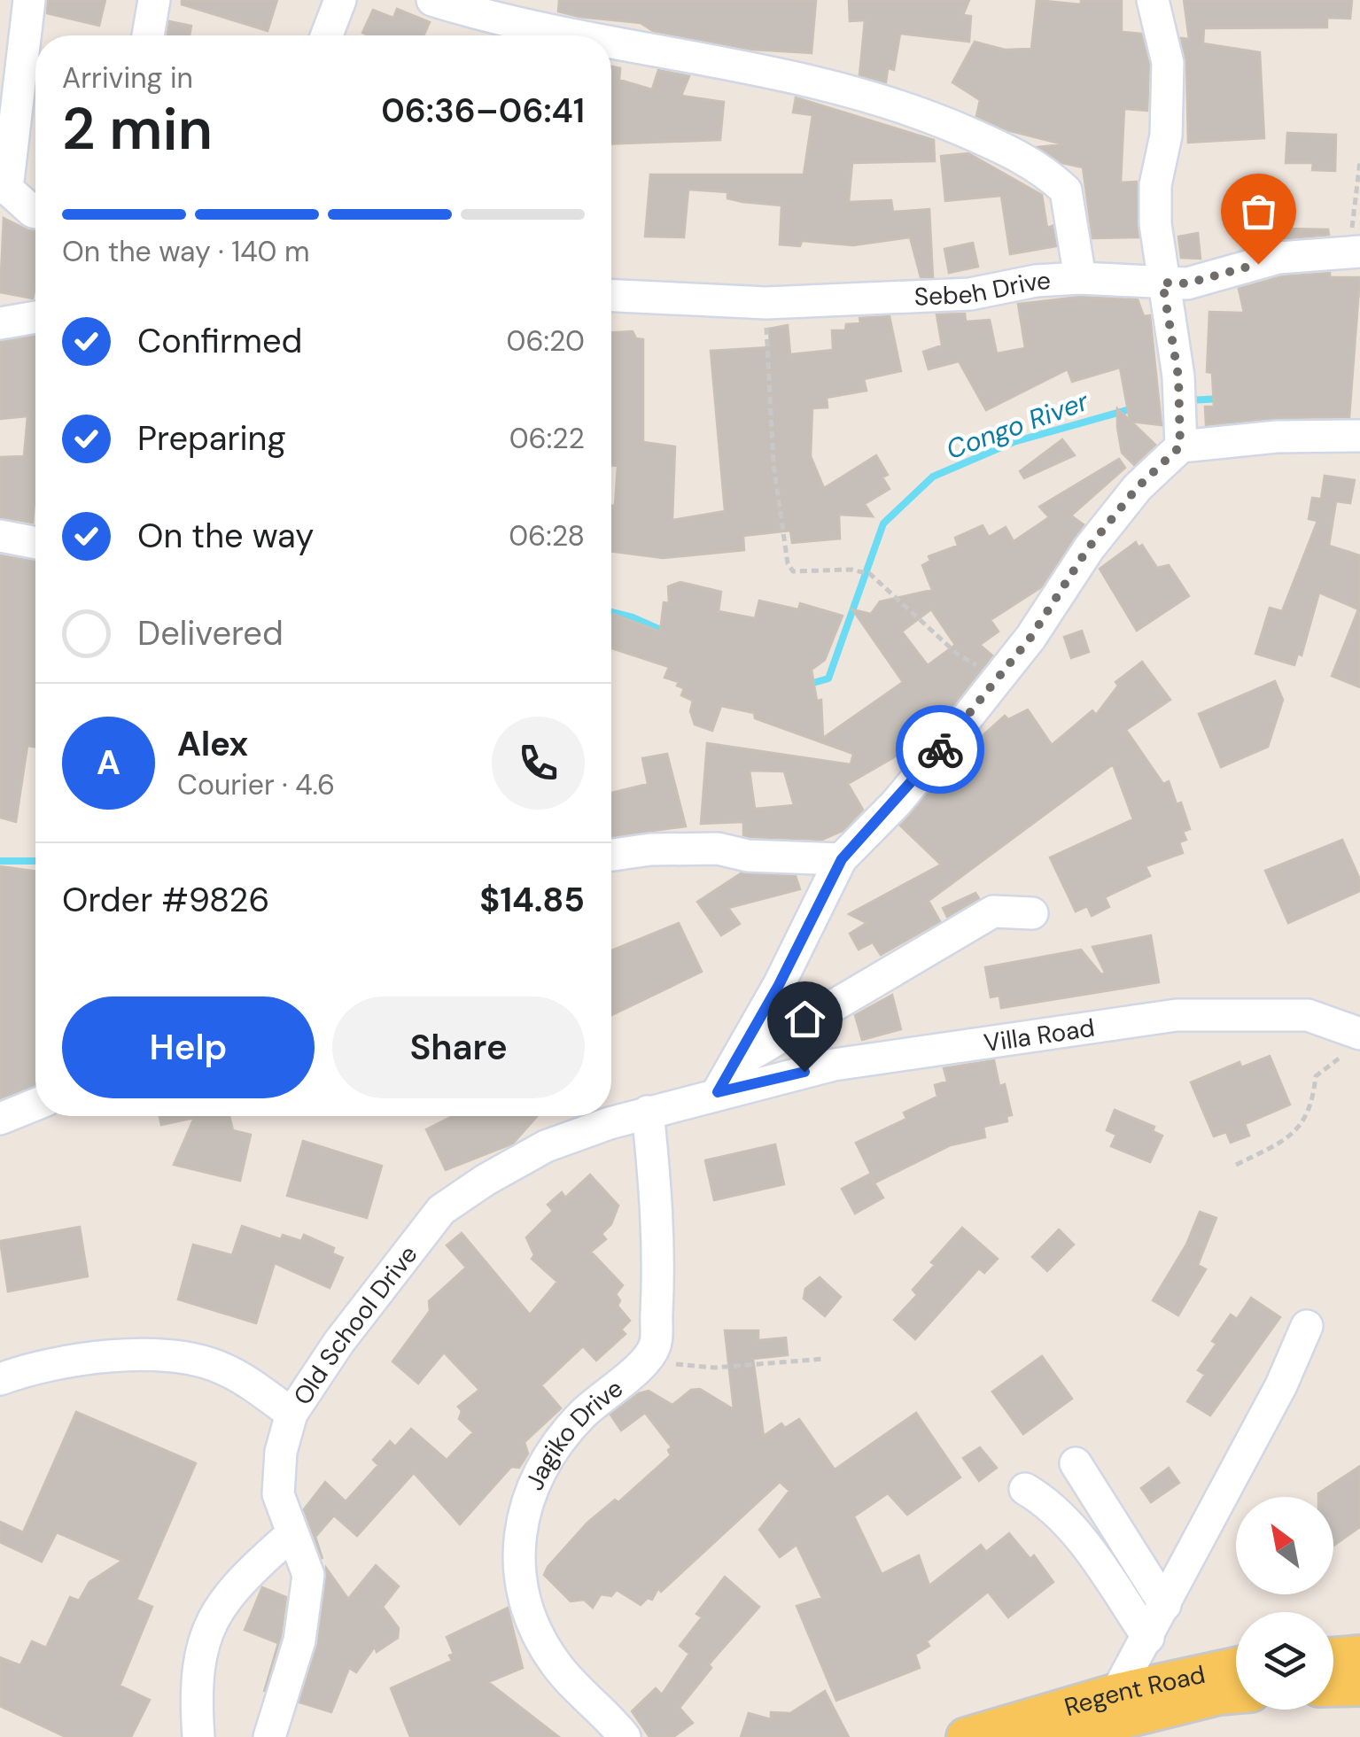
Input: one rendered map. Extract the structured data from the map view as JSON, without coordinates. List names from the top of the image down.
{
  "streets": {
    "main road": ["Regent Road"],
    "street": [
      "Sebeh Drive",
      "Villa Road",
      "Old School Drive",
      "Jagiko Drive"
    ]
  },
  "crossings": [
    ["Villa Road", "Old School Drive"],
    ["Old School Drive", "Jagiko Drive"]
  ],
  "water": ["Congo River"],
  "north": "top left",
  "page": {
    "heading": ["2 min", "Arriving in", "06:36–06:41"],
    "panel": [
      "Alex",
      "Courier · 4.6",
      "Order #9826",
      "$14.85"
    ],
    "bar": "On the way · 140 m",
    "list": [
      ["Confirmed", "06:20"],
      ["Preparing", "06:22"],
      ["On the way", "06:28"],
      "Delivered"
    ],
    "round": "A",
    "buttons": ["Help", "Share"]
  }
}
